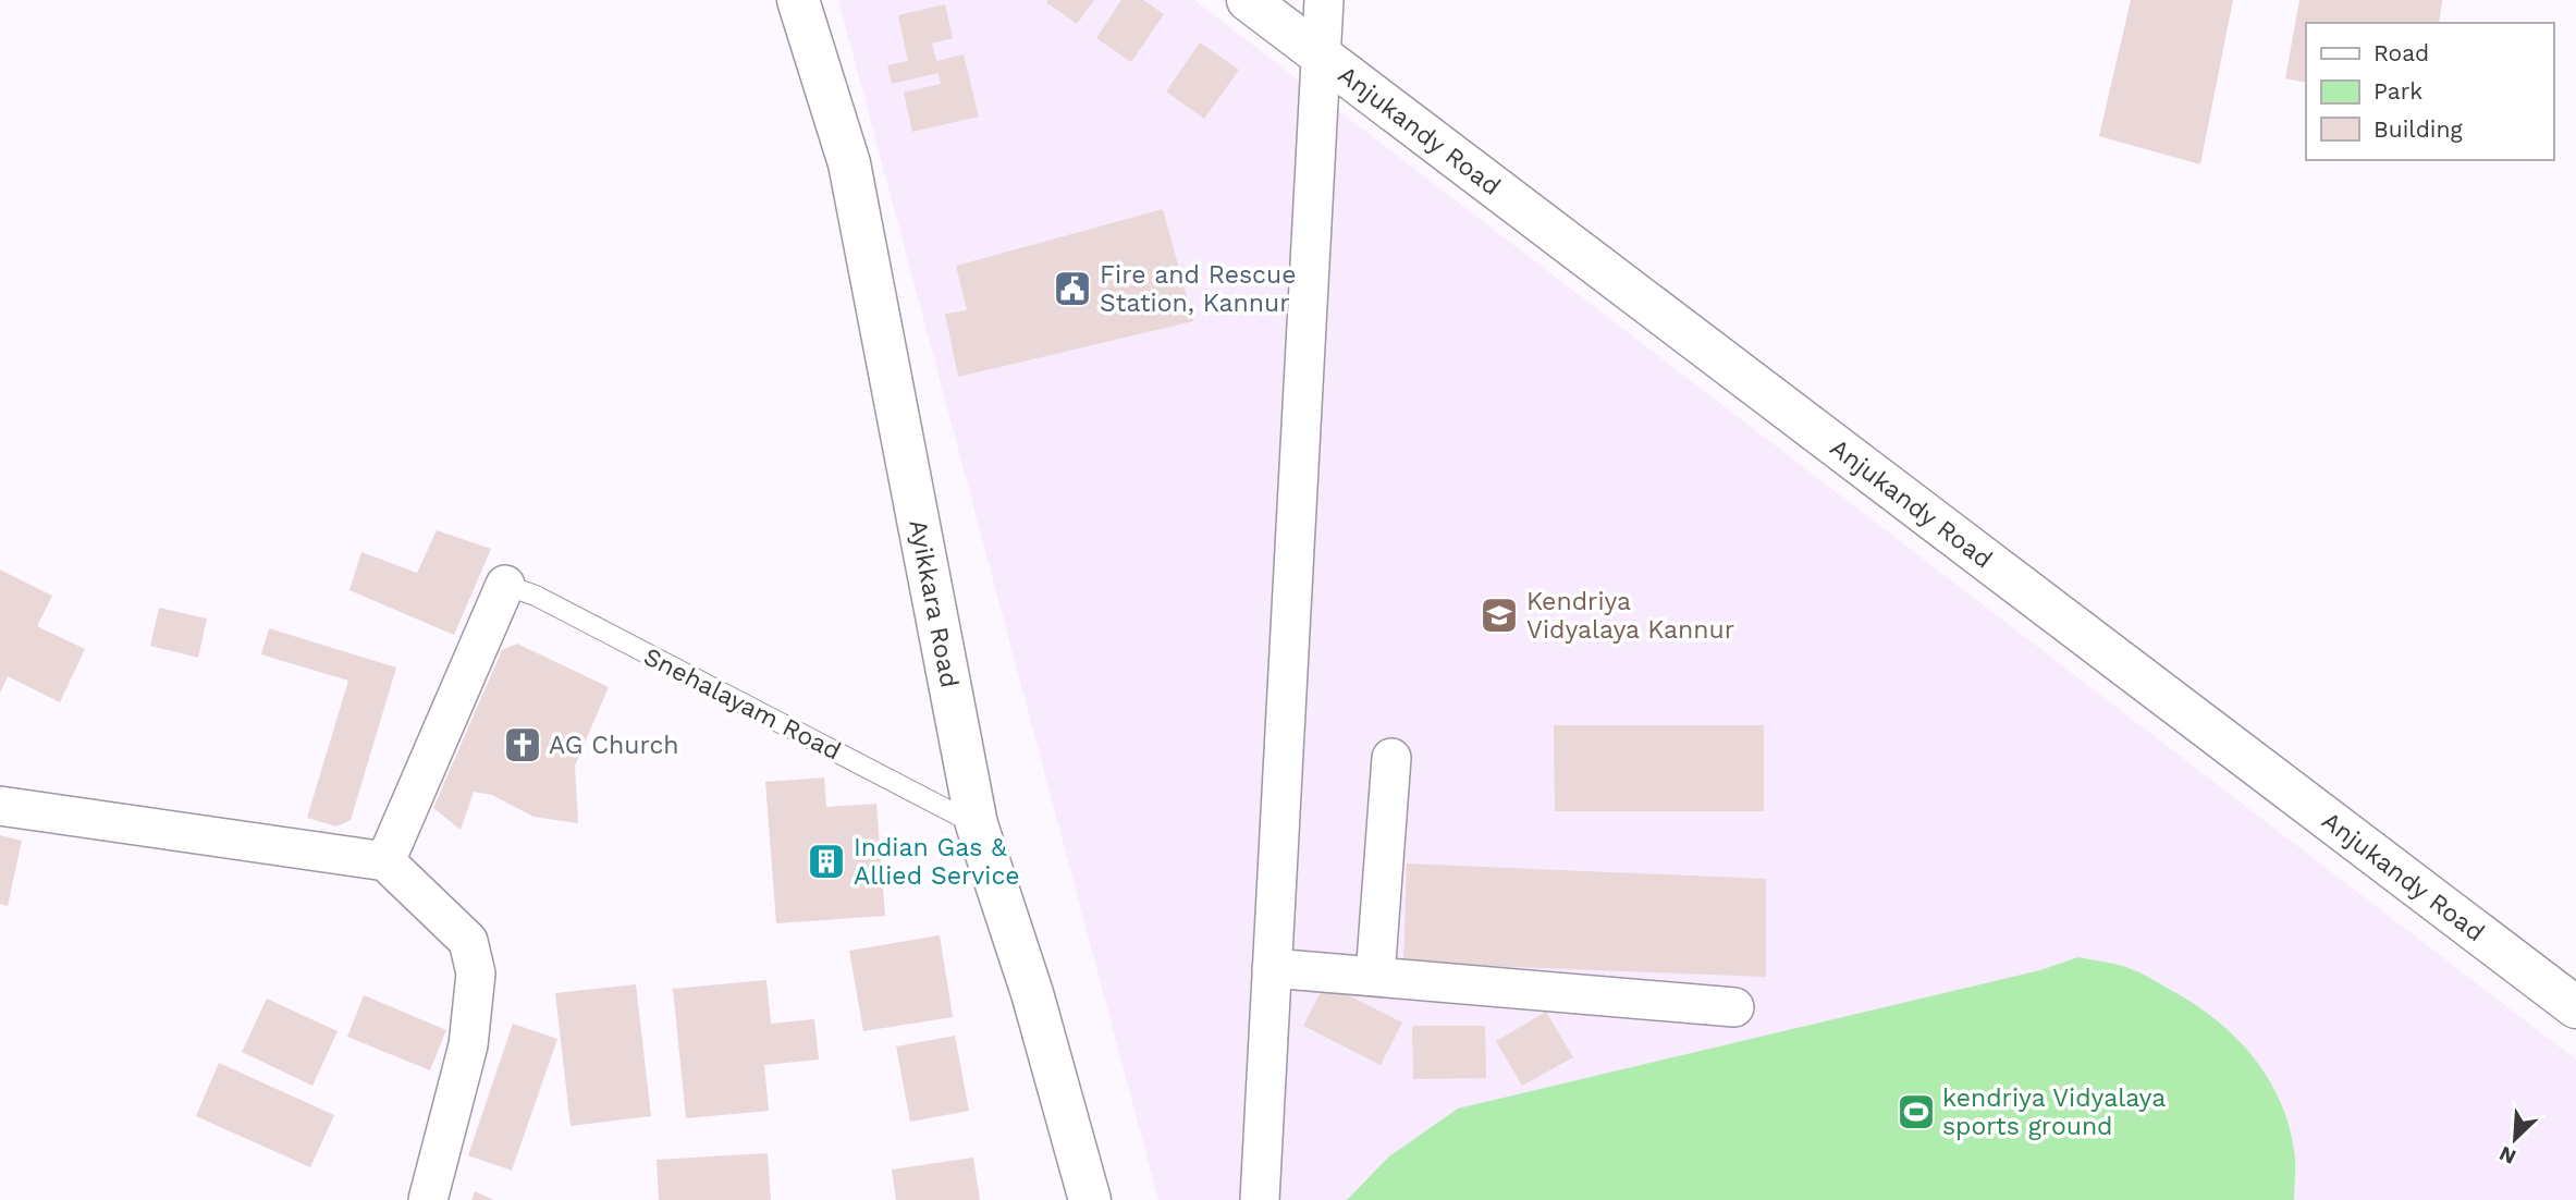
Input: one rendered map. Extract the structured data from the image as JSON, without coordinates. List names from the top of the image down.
{
  "streets": {
    "street": ["Anjukandy Road", "Ayikkara Road"],
    "lane": ["Snehalayam Road"]
  },
  "crossings": [
    ["Ayikkara Road", "Snehalayam Road"]
  ],
  "places": {
    "public building": ["Fire and Rescue Station, Kannur"],
    "school or university": ["Kendriya Vidyalaya Kannur"],
    "church": ["AG Church"],
    "building": ["Indian Gas & Allied Service"],
    "sports": ["kendriya Vidyalaya sports ground"]
  },
  "legend": ["Road", "Park", "Building"],
  "north": "bottom left"
}
